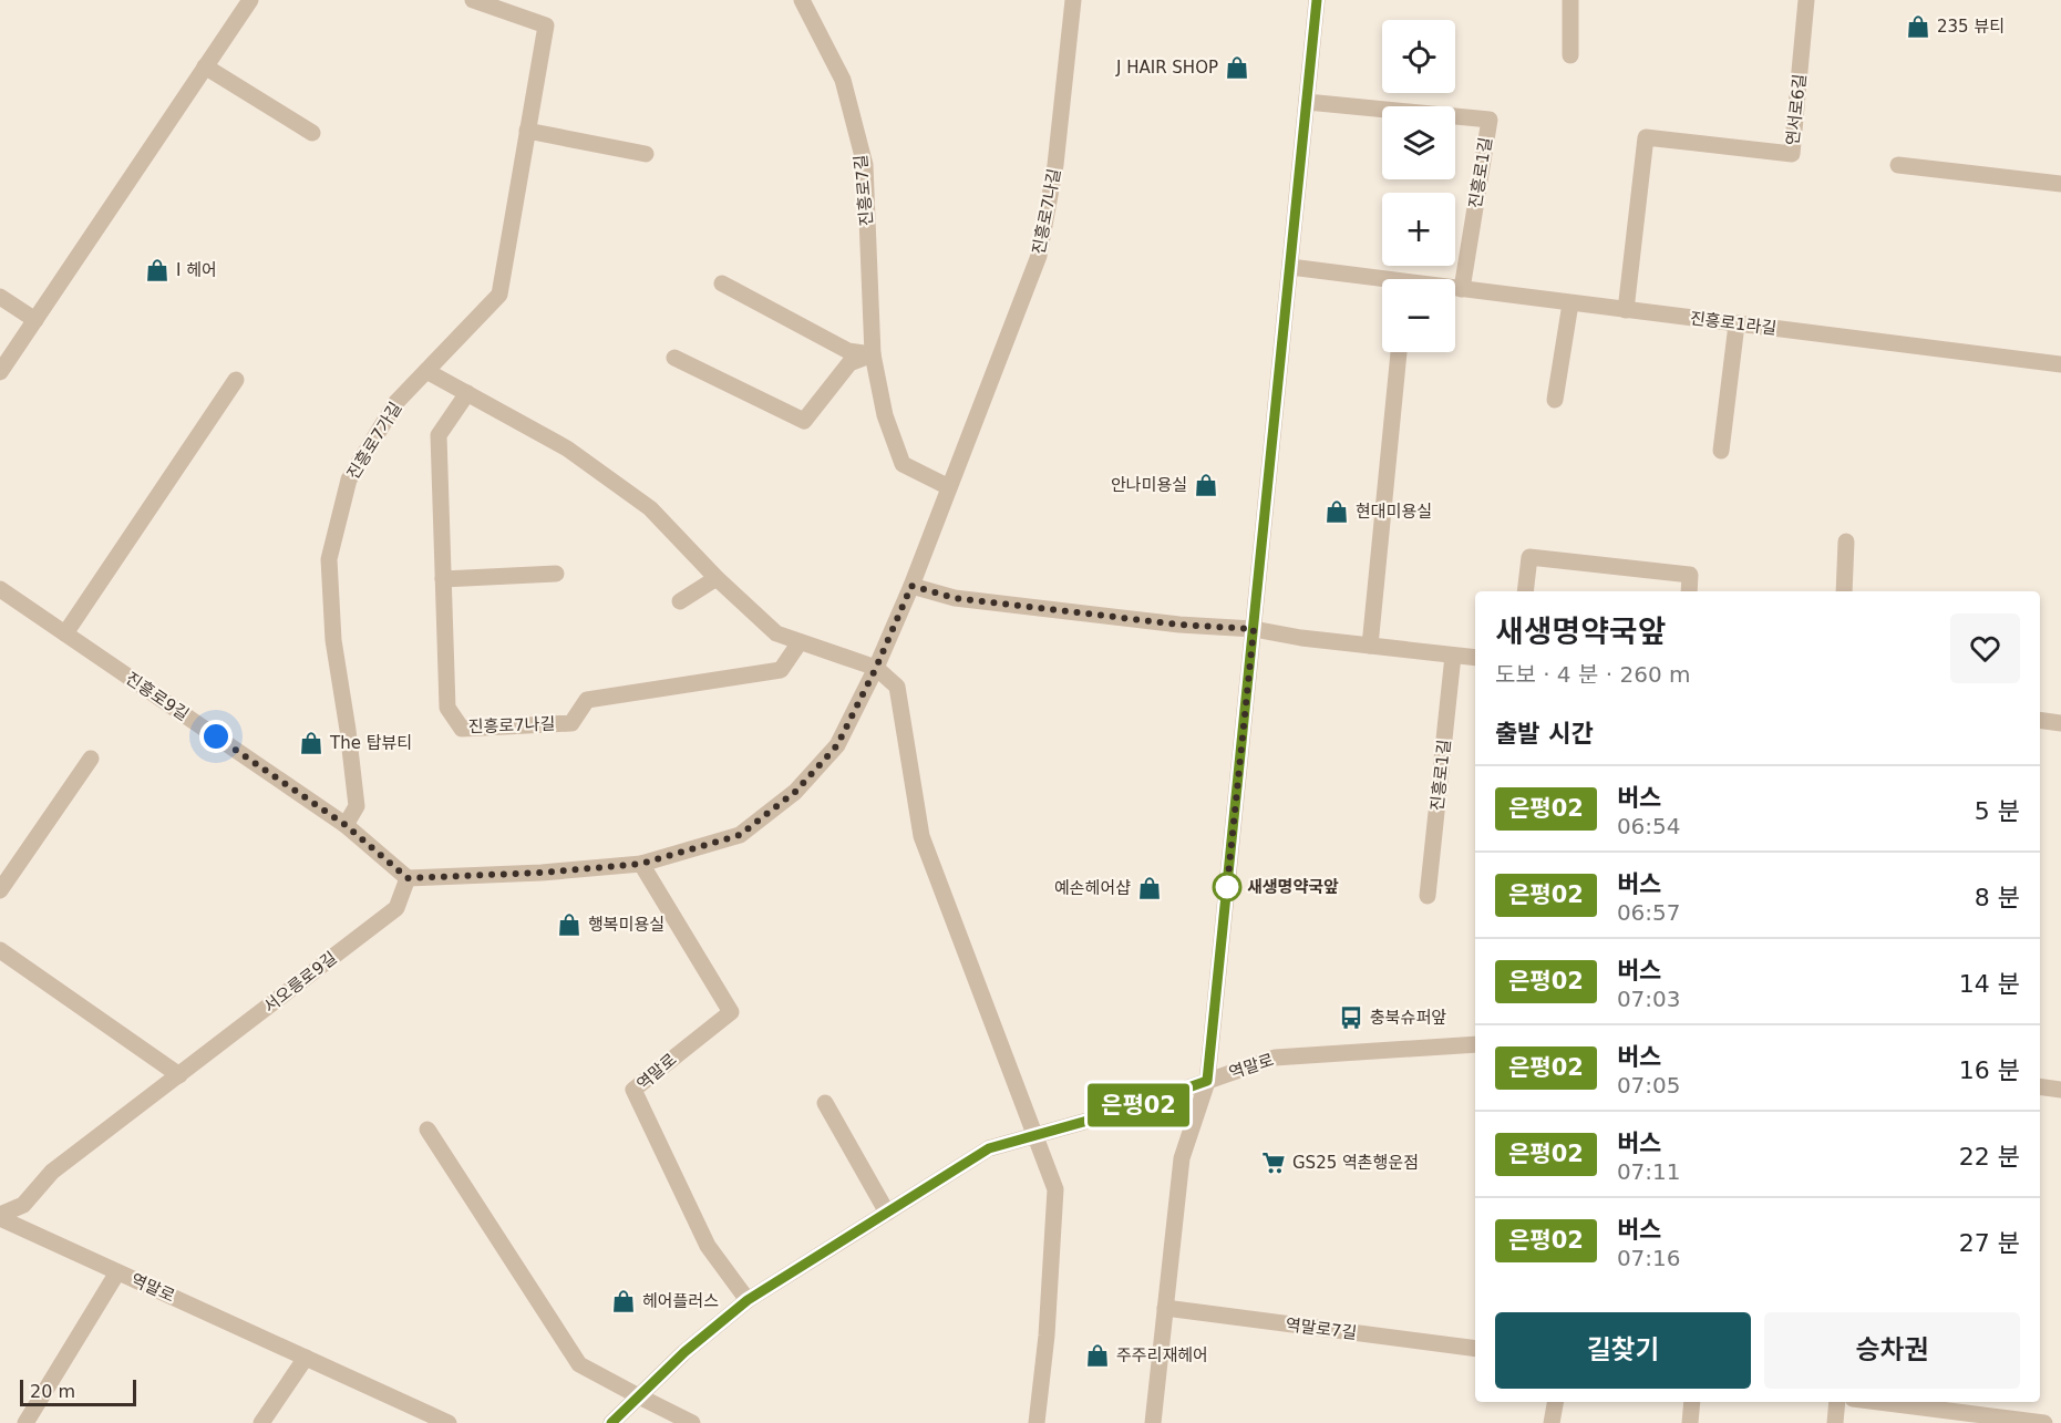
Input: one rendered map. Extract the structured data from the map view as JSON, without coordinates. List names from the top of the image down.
{
  "streets": {
    "street": [
      "연서로6길",
      "진흥로1길",
      "진흥로7길",
      "진흥로7나길",
      "진흥로1라길",
      "진흥로7가길",
      "진흥로9길",
      "서오릉로9길",
      "역말로",
      "역말로7길"
    ]
  },
  "crossings": [
    ["연서로6길", "진흥로1라길"],
    ["진흥로1길", "진흥로1라길"],
    ["진흥로7나길", "진흥로9길"],
    ["진흥로7나길", "서오릉로9길"],
    ["진흥로7나길", "역말로"],
    ["진흥로7가길", "진흥로9길"],
    ["진흥로9길", "서오릉로9길"],
    ["서오릉로9길", "역말로"]
  ],
  "places": {
    "shop": [
      "235 뷰티",
      "J HAIR SHOP",
      "I 헤어",
      "안나미용실",
      "현대미용실",
      "The 탑뷰티",
      "예손헤어샵",
      "행복미용실",
      "헤어플러스",
      "주주리재헤어"
    ],
    "other": ["새생명약국앞"],
    "bus stop": ["충북슈퍼앞"],
    "supermarket": ["GS25 역촌행운점"]
  },
  "lines": ["bus line 은평02"],
  "scale_bar": "20 m",
  "page": {
    "on_map": "은평02",
    "map_buttons": ["+", "−"],
    "heading": [
      ["새생명약국앞", "도보 · 4 분 · 260 m"],
      "출발 시간"
    ],
    "list": [
      {
        "mark": "은평02",
        "name": "버스",
        "note": "06:54",
        "value": "5 분"
      },
      {
        "mark": "은평02",
        "name": "버스",
        "note": "06:57",
        "value": "8 분"
      },
      {
        "mark": "은평02",
        "name": "버스",
        "note": "07:03",
        "value": "14 분"
      },
      {
        "mark": "은평02",
        "name": "버스",
        "note": "07:05",
        "value": "16 분"
      },
      {
        "mark": "은평02",
        "name": "버스",
        "note": "07:11",
        "value": "22 분"
      },
      {
        "mark": "은평02",
        "name": "버스",
        "note": "07:16",
        "value": "27 분"
      }
    ],
    "buttons": ["길찾기", "승차권"],
    "scale": "20 m"
  }
}
